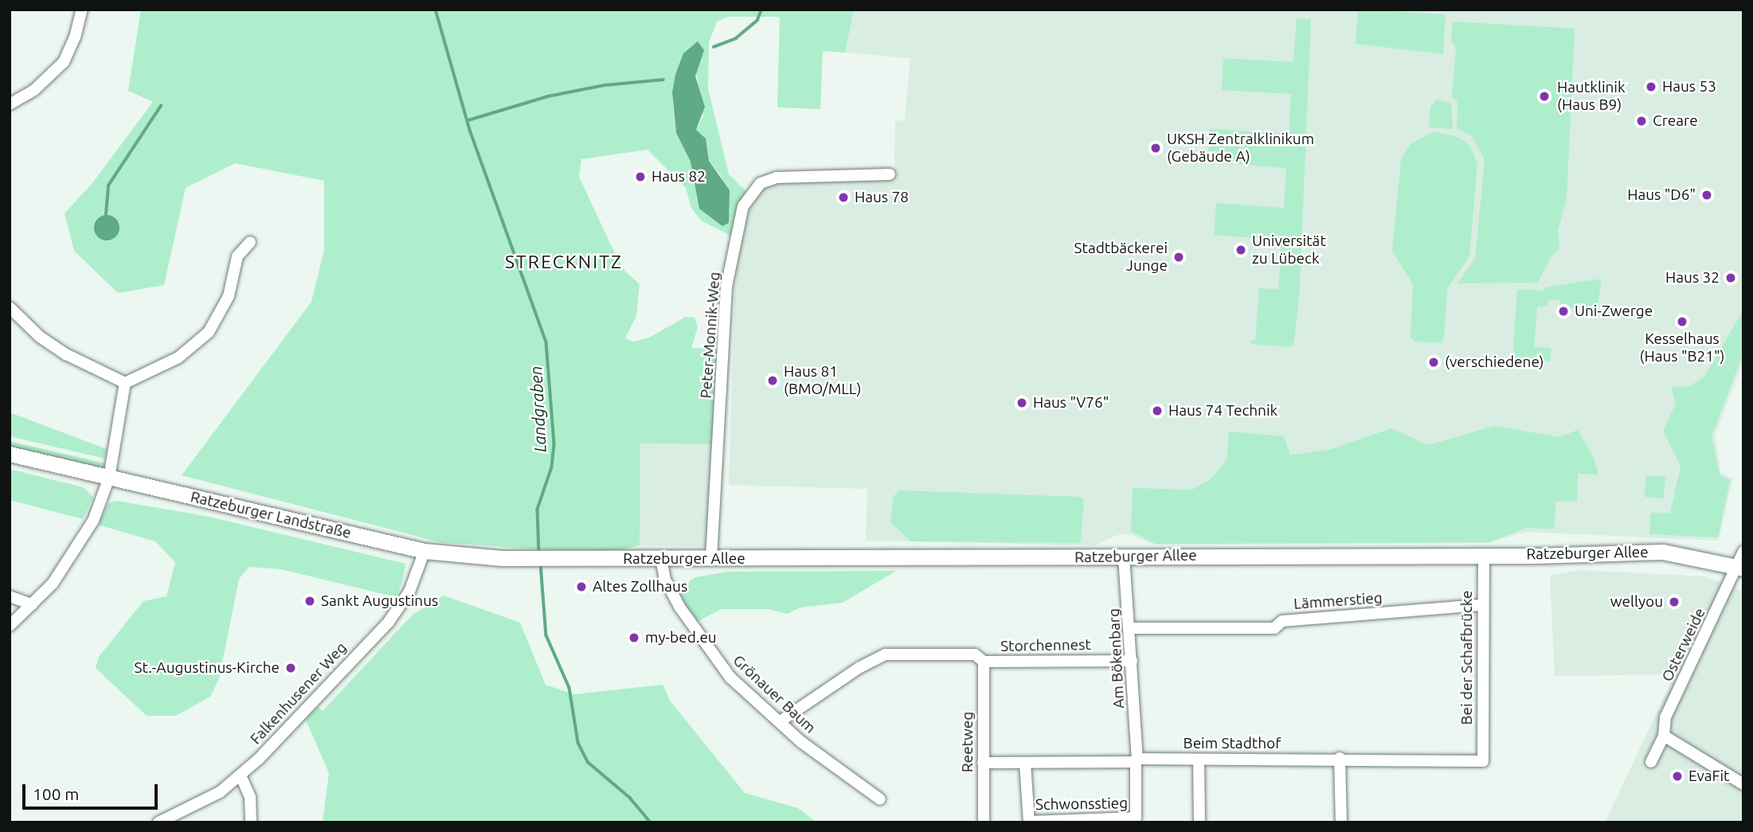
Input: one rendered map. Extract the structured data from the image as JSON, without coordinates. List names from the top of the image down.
{
  "streets": {
    "main road": ["Ratzeburger Landstraße", "Ratzeburger Allee"],
    "street": [
      "Peter-Monnik-Weg",
      "Lämmerstieg",
      "Osterweide",
      "Storchennest",
      "Bei der Schafbrücke",
      "Am Bökenbarg",
      "Falkenhusener Weg",
      "Grönauer Baum",
      "Reetweg",
      "Beim Stadthof",
      "Schwonsstieg"
    ]
  },
  "crossings": [
    ["Peter-Monnik-Weg", "Ratzeburger Allee"],
    ["Ratzeburger Landstraße", "Ratzeburger Allee"],
    ["Ratzeburger Landstraße", "Falkenhusener Weg"],
    ["Ratzeburger Allee", "Osterweide"],
    ["Ratzeburger Allee", "Bei der Schafbrücke"],
    ["Ratzeburger Allee", "Am Bökenbarg"],
    ["Ratzeburger Allee", "Grönauer Baum"],
    ["Lämmerstieg", "Bei der Schafbrücke"],
    ["Lämmerstieg", "Am Bökenbarg"],
    ["Storchennest", "Am Bökenbarg"],
    ["Storchennest", "Grönauer Baum"],
    ["Storchennest", "Reetweg"],
    ["Bei der Schafbrücke", "Beim Stadthof"],
    ["Am Bökenbarg", "Beim Stadthof"],
    ["Am Bökenbarg", "Schwonsstieg"],
    ["Reetweg", "Beim Stadthof"],
    ["Beim Stadthof", "Schwonsstieg"]
  ],
  "districts": ["STRECKNITZ"],
  "water": ["Landgraben"],
  "places": [
    "Haus 53",
    "Hautklinik (Haus B9)",
    "Creare",
    "UKSH Zentralklinikum (Gebäude A)",
    "Haus 82",
    "Haus \"D6\"",
    "Haus 78",
    "Universität zu Lübeck",
    "Stadtbäckerei Junge",
    "Haus 32",
    "Uni-Zwerge",
    "Kesselhaus (Haus \"B21\")",
    "(verschiedene)",
    "Haus 81 (BMO/MLL)",
    "Haus \"V76\"",
    "Haus 74 Technik",
    "Altes Zollhaus",
    "Sankt Augustinus",
    "wellyou",
    "my-bed.eu",
    "St.-Augustinus-Kirche",
    "EvaFit"
  ],
  "scale_bar": "100 m"
}
